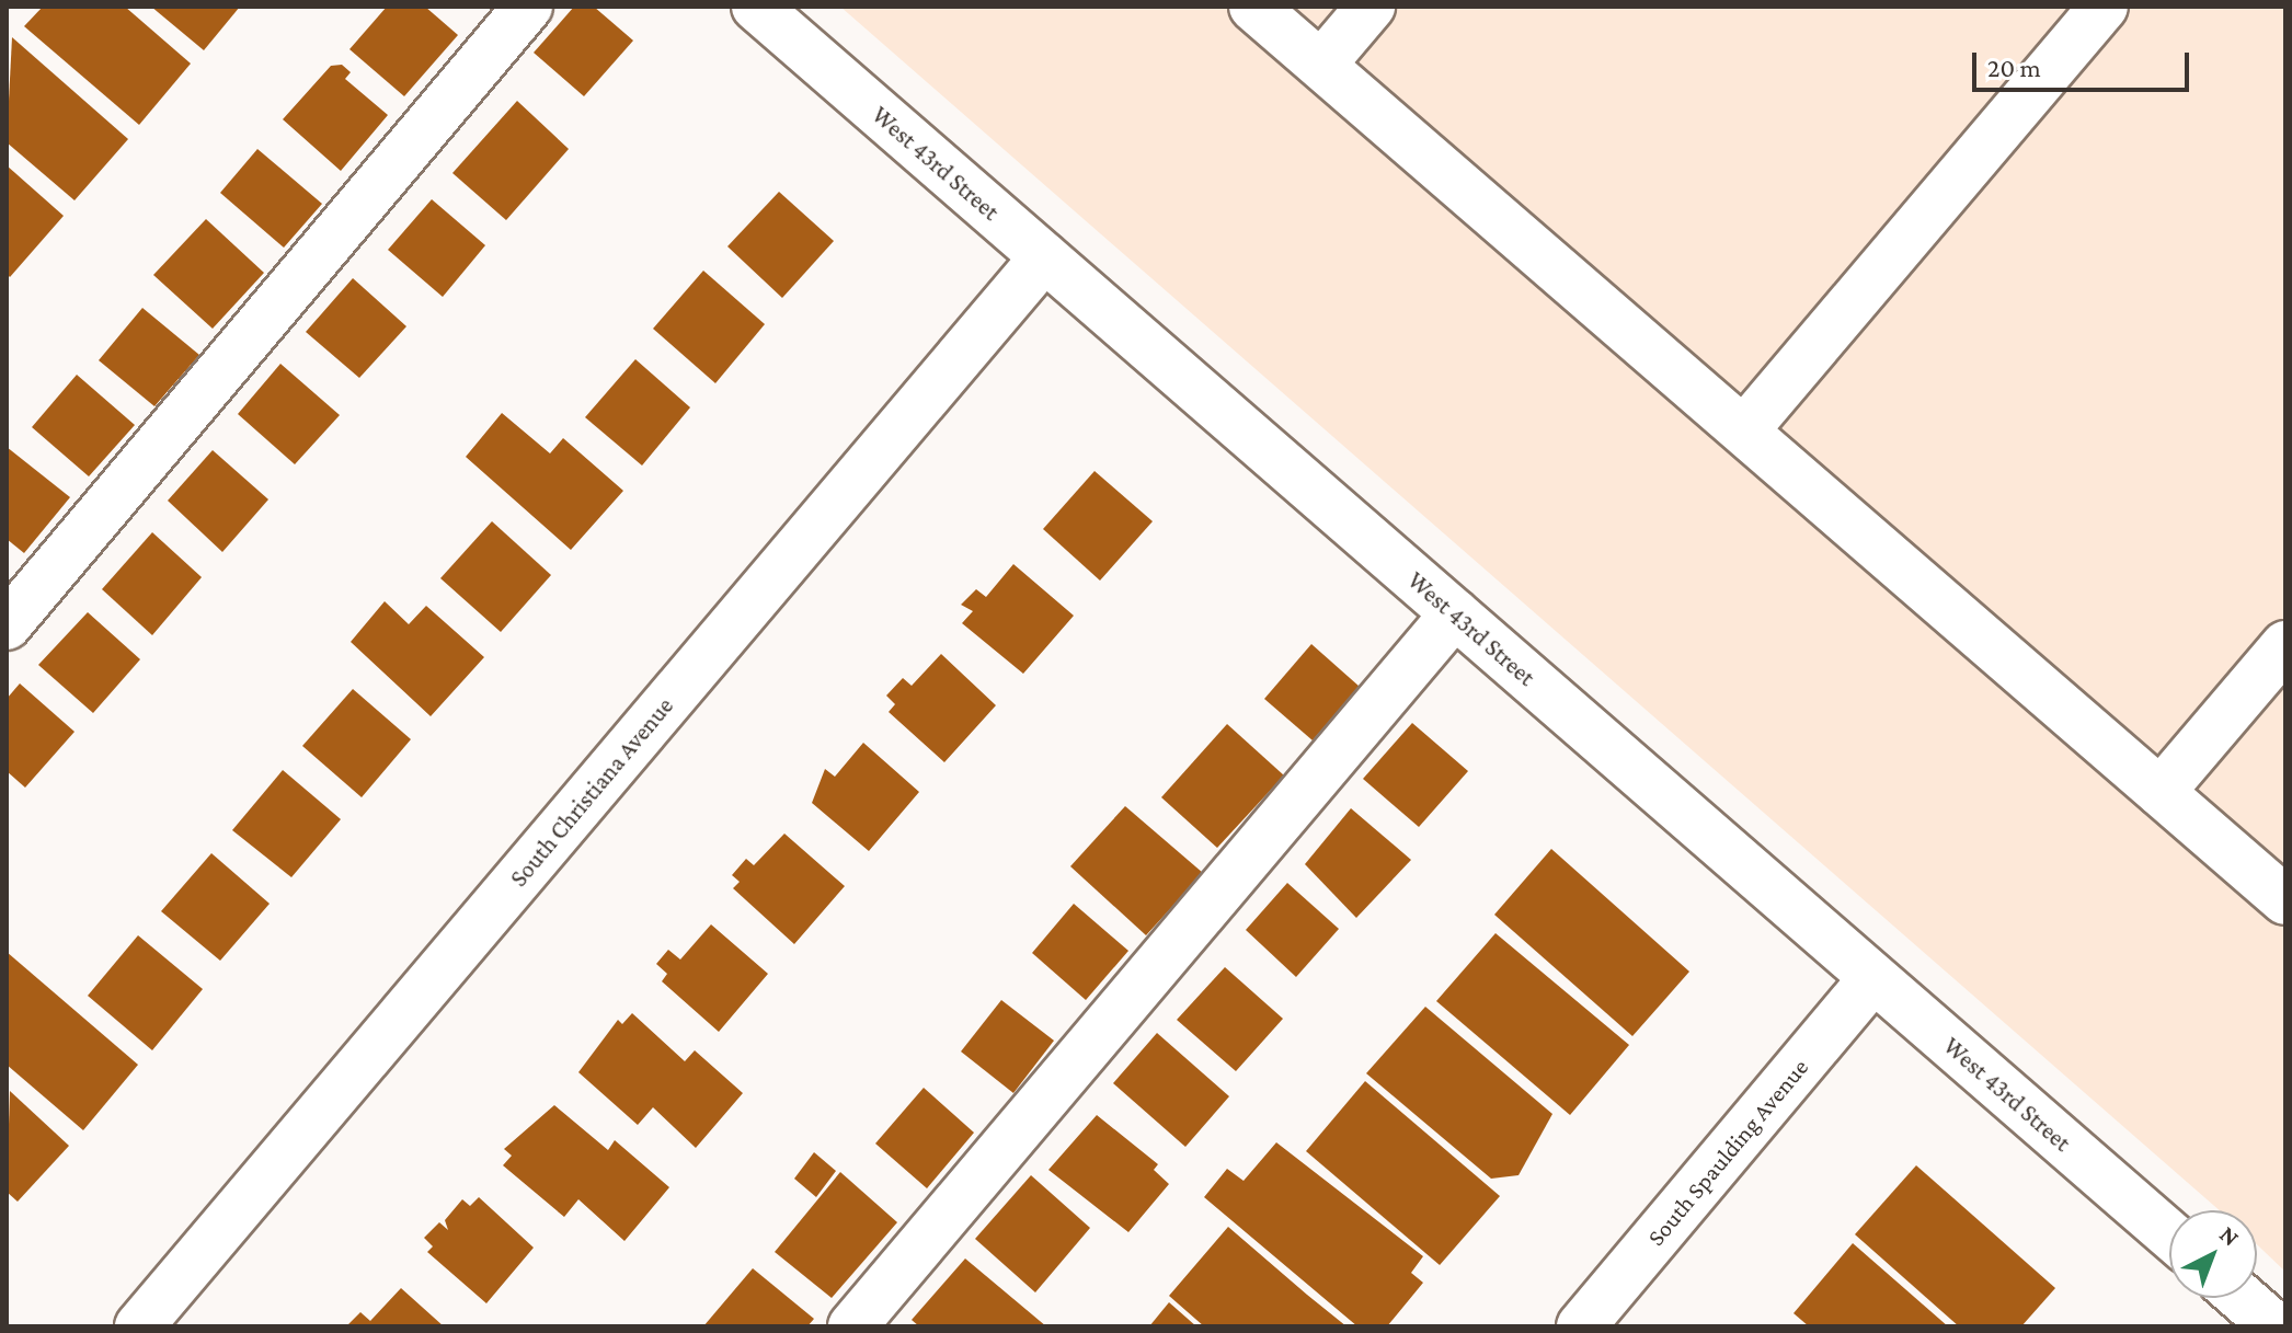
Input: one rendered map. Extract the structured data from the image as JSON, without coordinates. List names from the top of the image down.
{
  "streets": {
    "street": ["West 43rd Street", "South Christiana Avenue", "South Spaulding Avenue"]
  },
  "crossings": [
    ["West 43rd Street", "South Christiana Avenue"],
    ["West 43rd Street", "South Spaulding Avenue"]
  ],
  "scale_bar": "20 m",
  "north": "top right"
}
